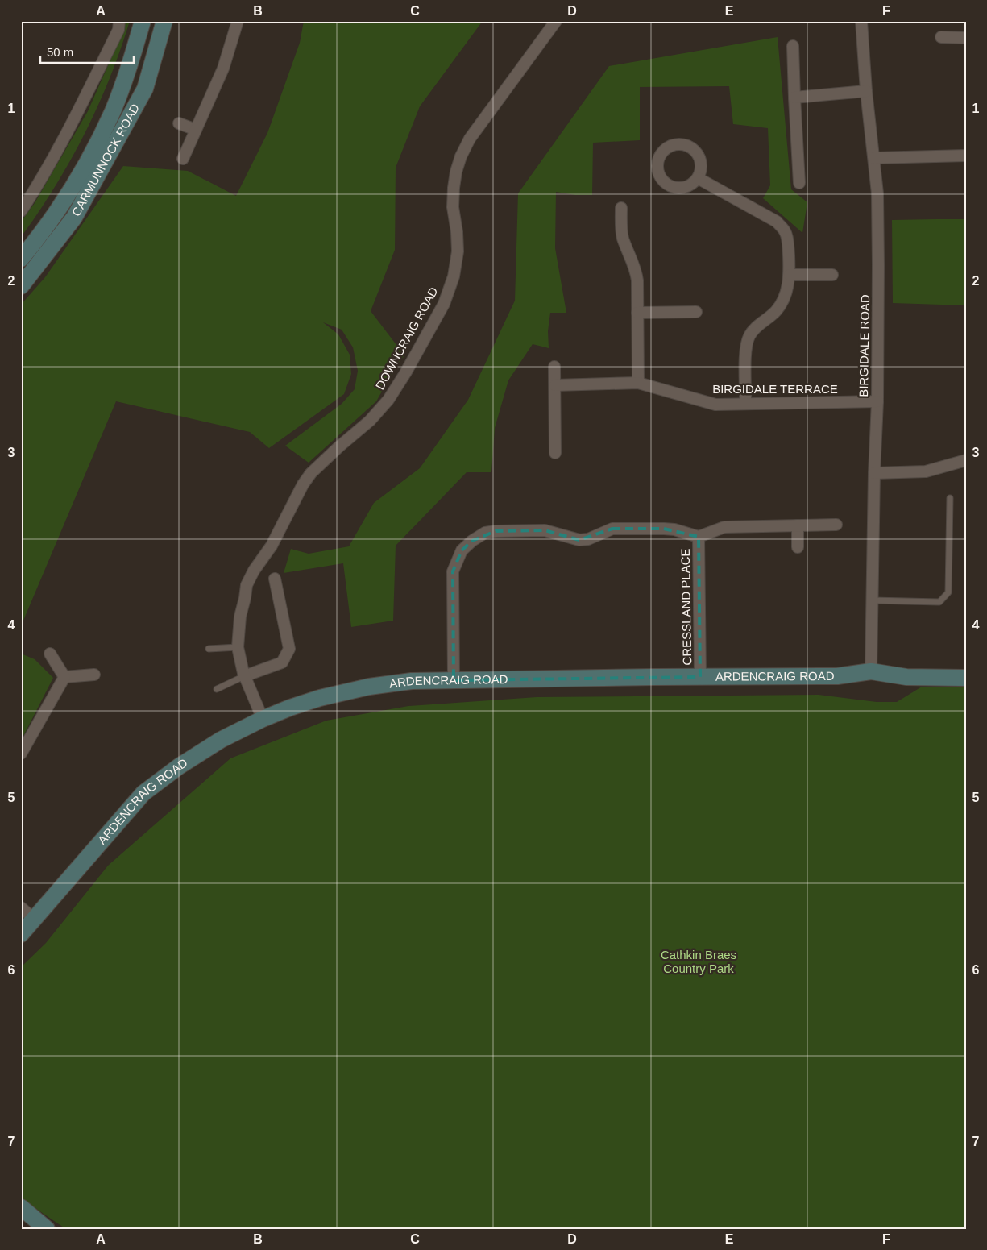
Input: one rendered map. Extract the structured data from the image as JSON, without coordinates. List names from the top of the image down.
{
  "streets": {
    "street": [
      "CARMUNNOCK ROAD",
      "DOWNCRAIG ROAD",
      "BIRGIDALE ROAD",
      "BIRGIDALE TERRACE",
      "CRESSLAND PLACE",
      "ARDENCRAIG ROAD"
    ]
  },
  "crossings": [
    ["DOWNCRAIG ROAD", "ARDENCRAIG ROAD"],
    ["BIRGIDALE ROAD", "BIRGIDALE TERRACE"],
    ["BIRGIDALE ROAD", "ARDENCRAIG ROAD"],
    ["CRESSLAND PLACE", "ARDENCRAIG ROAD"]
  ],
  "parks": ["Cathkin Braes Country Park"],
  "scale_bar": "50 m",
  "grid": {
    "columns": [
      "A",
      "B",
      "C",
      "D",
      "E",
      "F"
    ],
    "rows": [
      "1",
      "2",
      "3",
      "4",
      "5",
      "6",
      "7"
    ]
  }
}
